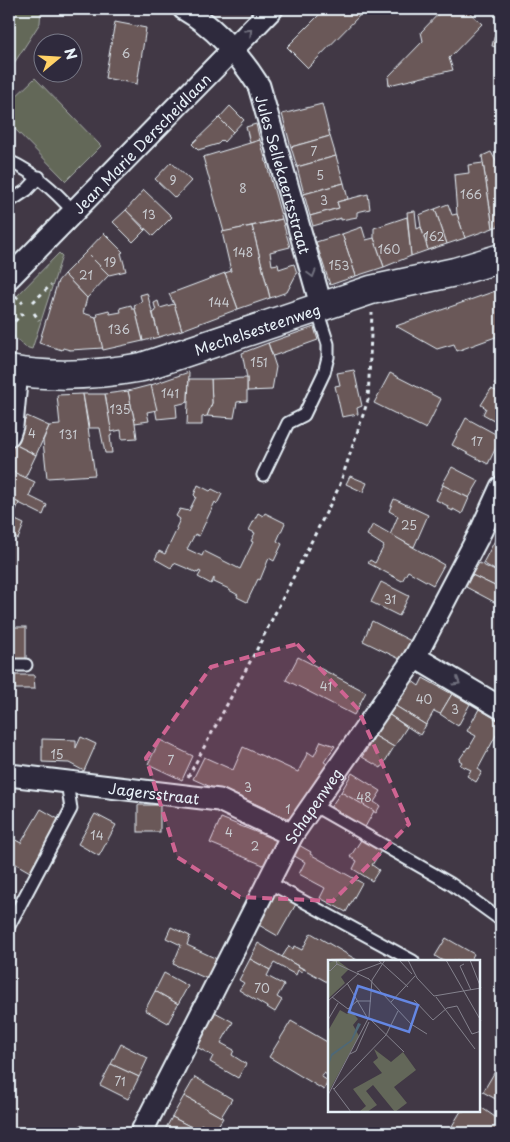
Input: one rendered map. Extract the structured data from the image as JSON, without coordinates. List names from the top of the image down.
{
  "streets": {
    "main road": ["Mechelsesteenweg"],
    "street": [
      "Jean Marie Derscheidlaan",
      "Jules Sellekaertsstraat",
      "Jagersstraat",
      "Schapenweg"
    ]
  },
  "crossings": [
    ["Jean Marie Derscheidlaan", "Jules Sellekaertsstraat"],
    ["Jules Sellekaertsstraat", "Mechelsesteenweg"],
    ["Jagersstraat", "Schapenweg"]
  ],
  "one_way": ["Jules Sellekaertsstraat"],
  "house_numbers": [
    "6",
    "7",
    "5",
    "9",
    "8",
    "166",
    "3",
    "13",
    "162",
    "160",
    "148",
    "19",
    "153",
    "21",
    "144",
    "136",
    "151",
    "141",
    "135",
    "4",
    "131",
    "17",
    "25",
    "31",
    "41",
    "40",
    "3",
    "15",
    "7",
    "3",
    "48",
    "1",
    "4",
    "14",
    "2",
    "70",
    "71"
  ],
  "north": "right"
}
